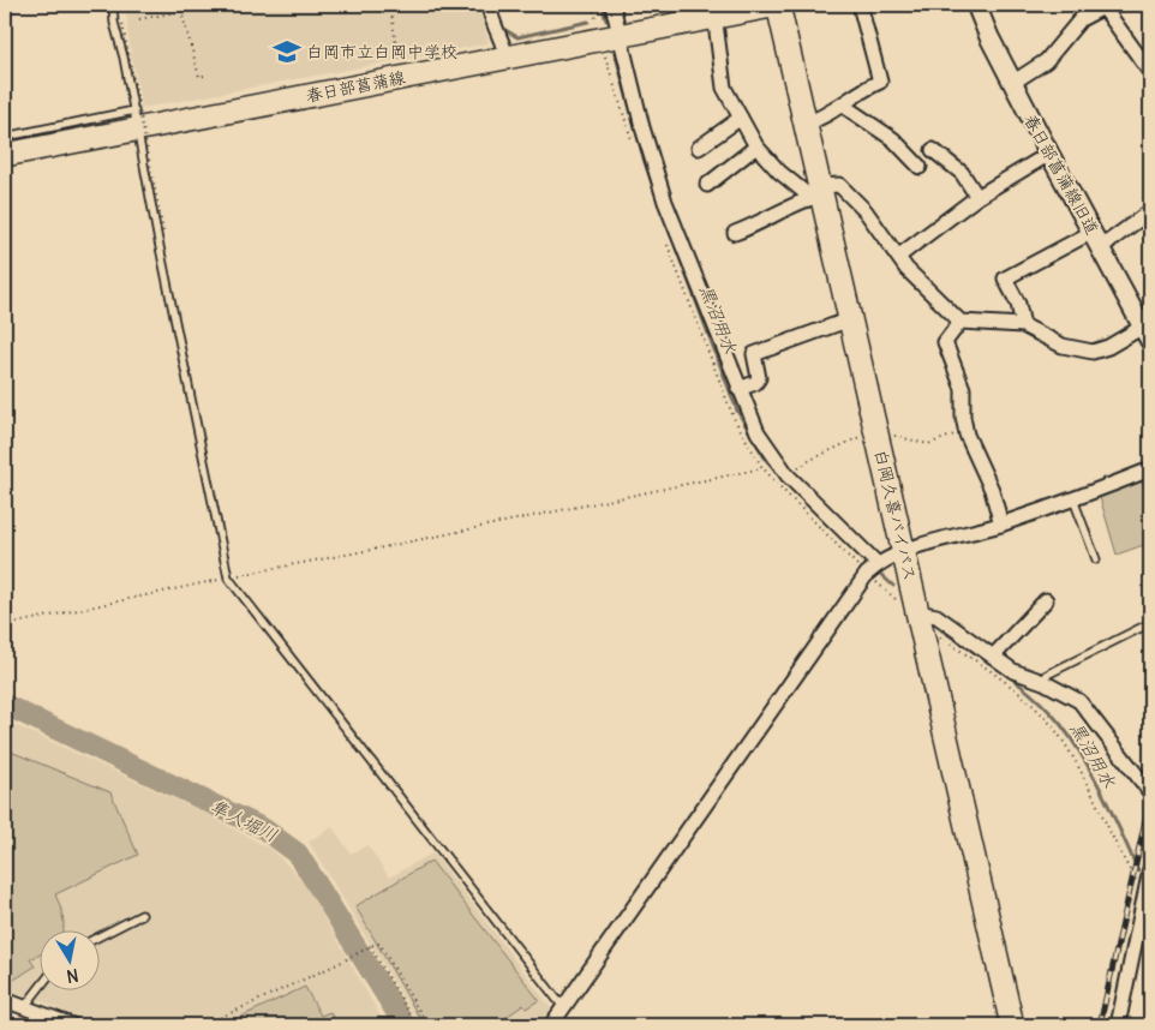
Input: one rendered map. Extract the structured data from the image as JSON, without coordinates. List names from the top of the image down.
{
  "streets": {
    "main road": ["春日部菖蒲線", "白岡久喜バイパス"],
    "street": ["春日部菖蒲線旧道"]
  },
  "crossings": [
    ["春日部菖蒲線", "白岡久喜バイパス"]
  ],
  "water": ["黒沼用水", "隼人堀川"],
  "places": {
    "school or university": ["白岡市立白岡中学校"]
  },
  "north": "bottom"
}
